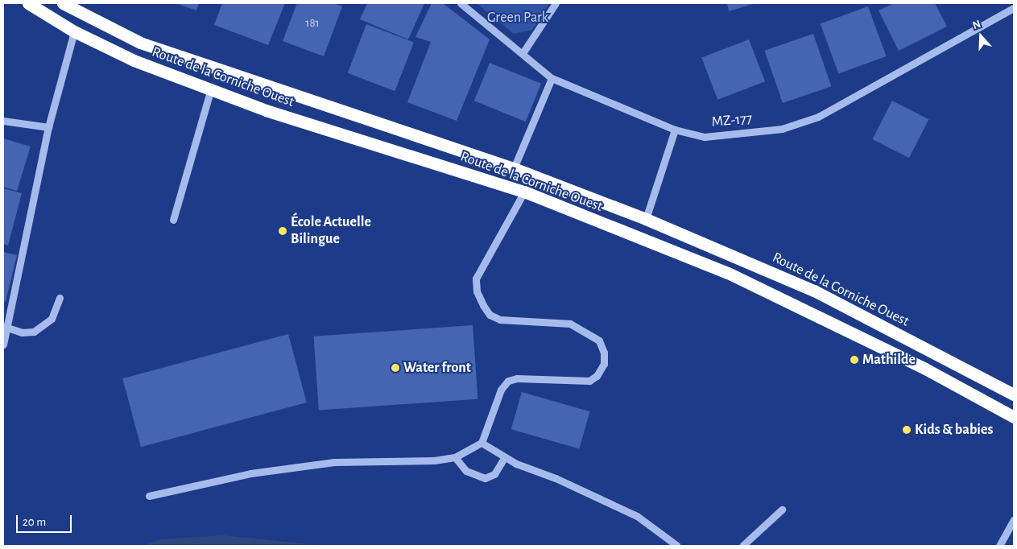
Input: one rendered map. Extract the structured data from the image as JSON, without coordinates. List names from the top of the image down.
{
  "streets": {
    "highway": ["Route de la Corniche Ouest"],
    "street": ["MZ-177"]
  },
  "parks": ["Green Park"],
  "places": [
    "École Actuelle Bilingue",
    "Mathilde",
    "Water front",
    "Kids & babies"
  ],
  "house_numbers": ["181"],
  "scale_bar": "20 m",
  "north": "top"
}
